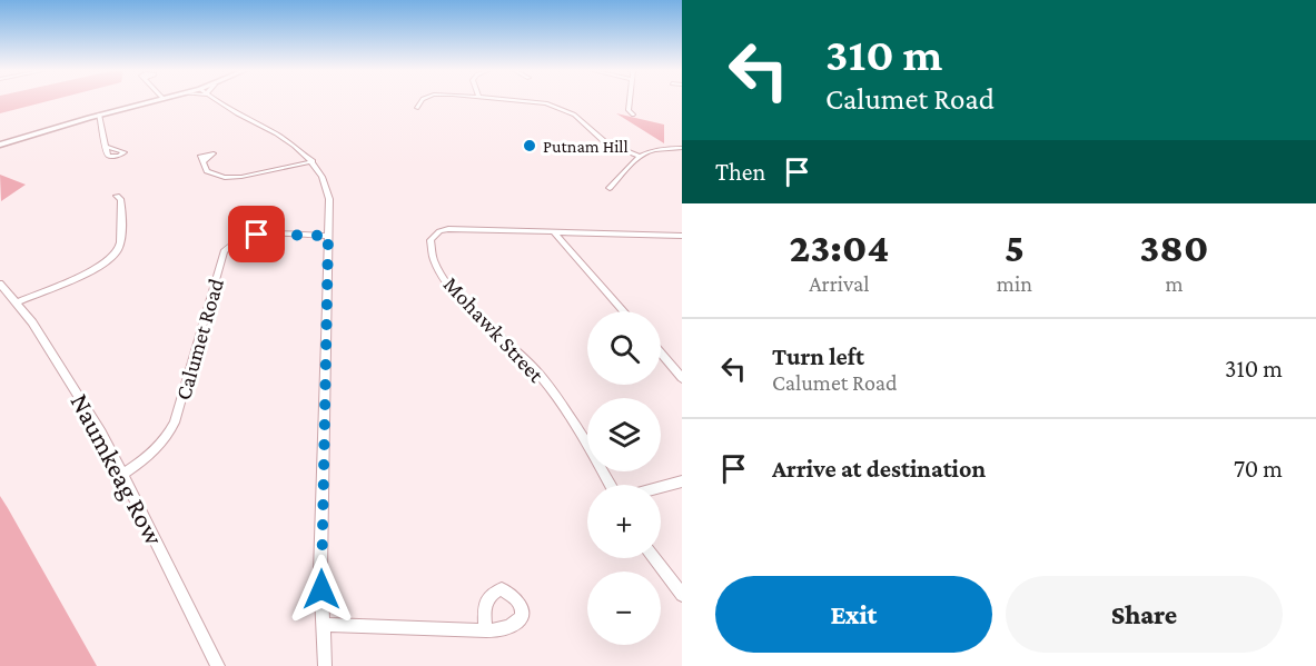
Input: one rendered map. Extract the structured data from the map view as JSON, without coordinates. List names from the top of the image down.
{
  "streets": {
    "street": ["Mohawk Street", "Calumet Road", "Naumkeag Row"]
  },
  "crossings": [
    ["Calumet Road", "Naumkeag Row"]
  ],
  "places": ["Putnam Hill"],
  "page": {
    "turn": ["310 m", "Calumet Road"],
    "then": "Then",
    "eta": [
      "23:04",
      "Arrival",
      "5",
      "min",
      "380",
      "m"
    ],
    "map_buttons": ["+", "−"],
    "list": [
      {
        "name": "Turn left",
        "note": "Calumet Road",
        "value": "310 m"
      },
      {
        "name": "Arrive at destination",
        "value": "70 m"
      }
    ],
    "buttons": ["Exit", "Share"]
  }
}
